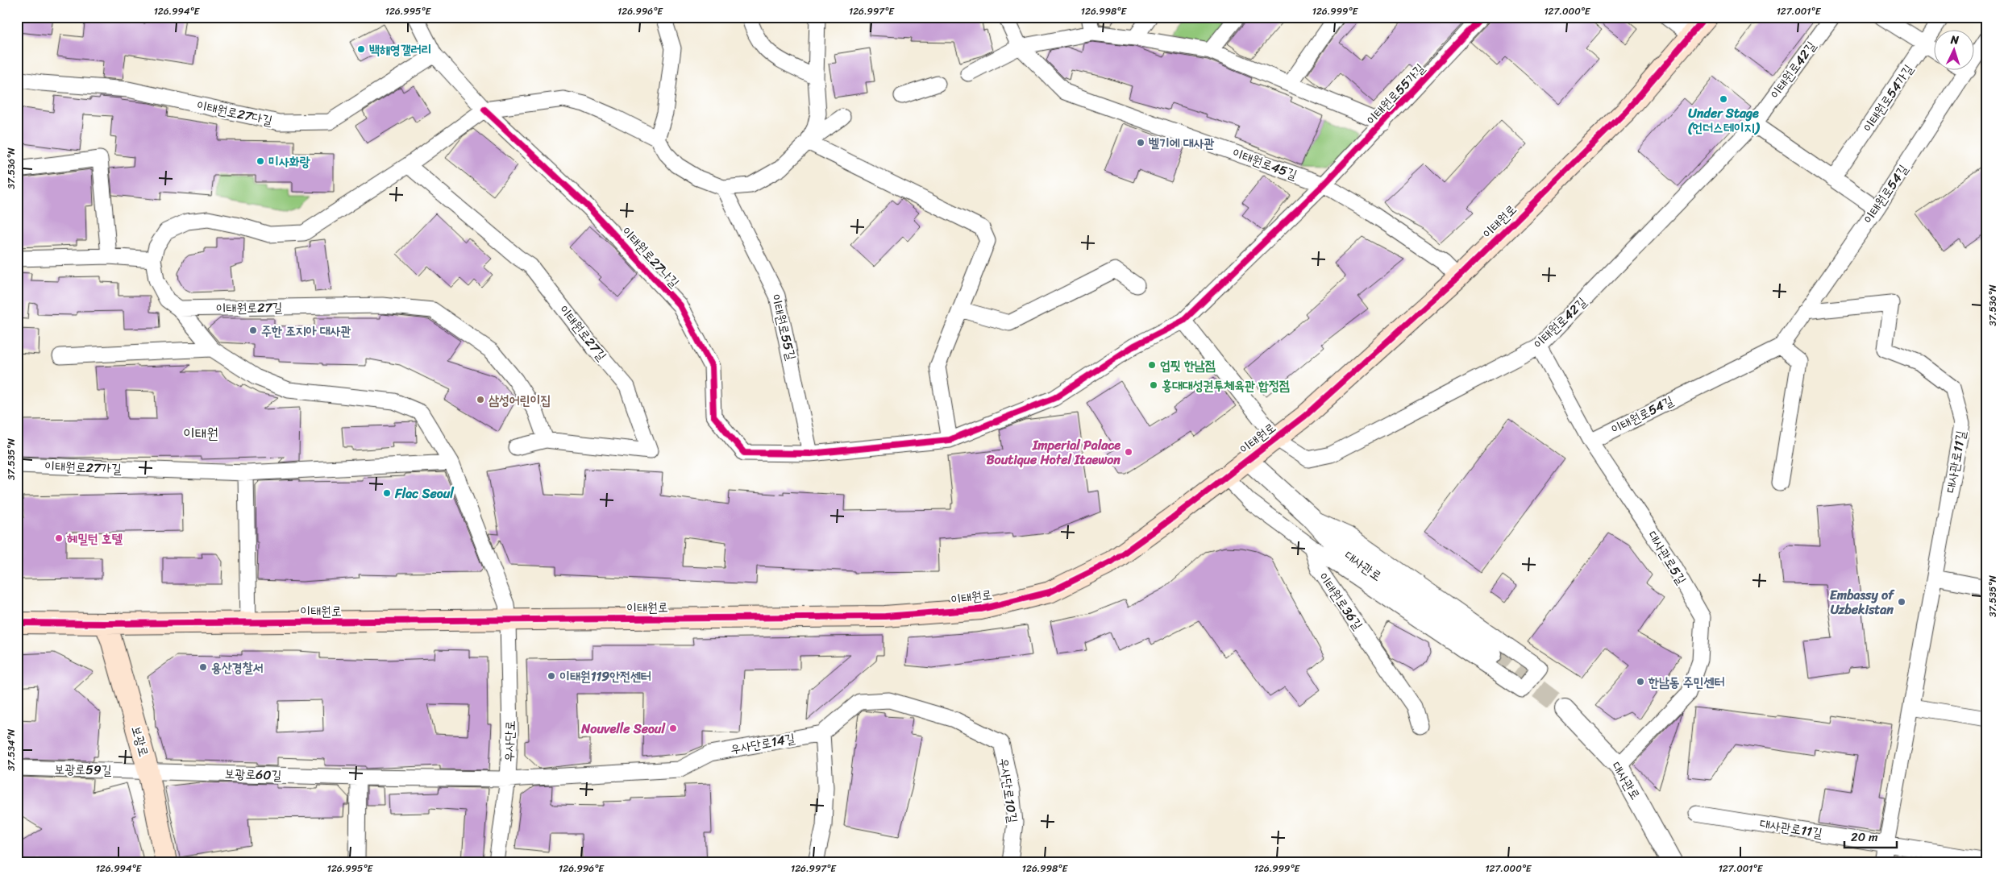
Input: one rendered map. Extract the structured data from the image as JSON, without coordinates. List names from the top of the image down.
{
  "streets": {
    "main road": ["이태원로", "보광로"],
    "street": [
      "이태원로42길",
      "이태원로55가길",
      "이태원로54가길",
      "이태원로27다길",
      "이태원로45길",
      "이태원로54길",
      "이태원로27나길",
      "이태원로27길",
      "이태원로55길",
      "대사관로11길",
      "이태원로27가길",
      "대사관로5길",
      "대사관로",
      "이태원로36길",
      "우사단로",
      "우사단로14길",
      "보광로59길",
      "보광로60길",
      "우사단로10길"
    ]
  },
  "crossings": [
    ["이태원로42길", "이태원로"],
    ["이태원로42길", "대사관로5길"],
    ["이태원로55가길", "이태원로45길"],
    ["이태원로45길", "이태원로"],
    ["이태원로54길", "대사관로11길"],
    ["이태원로54길", "대사관로5길"],
    ["이태원로", "대사관로"],
    ["이태원로", "보광로"],
    ["이태원로", "우사단로"],
    ["이태원로27나길", "이태원로55길"],
    ["대사관로5길", "대사관로"],
    ["보광로", "보광로59길"],
    ["보광로", "보광로60길"],
    ["우사단로", "우사단로14길"],
    ["우사단로", "보광로60길"],
    ["우사단로14길", "보광로60길"],
    ["우사단로14길", "우사단로10길"],
    ["보광로59길", "보광로60길"]
  ],
  "districts": ["이태원"],
  "places": [
    "백해영갤러리",
    "Under Stage (언더스테이지)",
    "벨기에 대사관",
    "미사화랑",
    "주한 조지아 대사관",
    "업핏 한남점",
    "홍대대성권투체육관 합정점",
    "삼성어린이집",
    "Imperial Palace Boutique Hotel Itaewon",
    "Flac Seoul",
    "헤밀턴 호텔",
    "Embassy of Uzbekistan",
    "용산경찰서",
    "이태원119안전센터",
    "한남동 주민센터",
    "Nouvelle Seoul"
  ],
  "scale_bar": "20 m",
  "north": "top",
  "coordinates": [
    "126.994°E",
    "126.995°E",
    "126.996°E",
    "126.997°E",
    "126.998°E",
    "126.999°E",
    "127.000°E",
    "127.001°E",
    "37.536°N",
    "37.535°N",
    "37.534°N"
  ]
}
